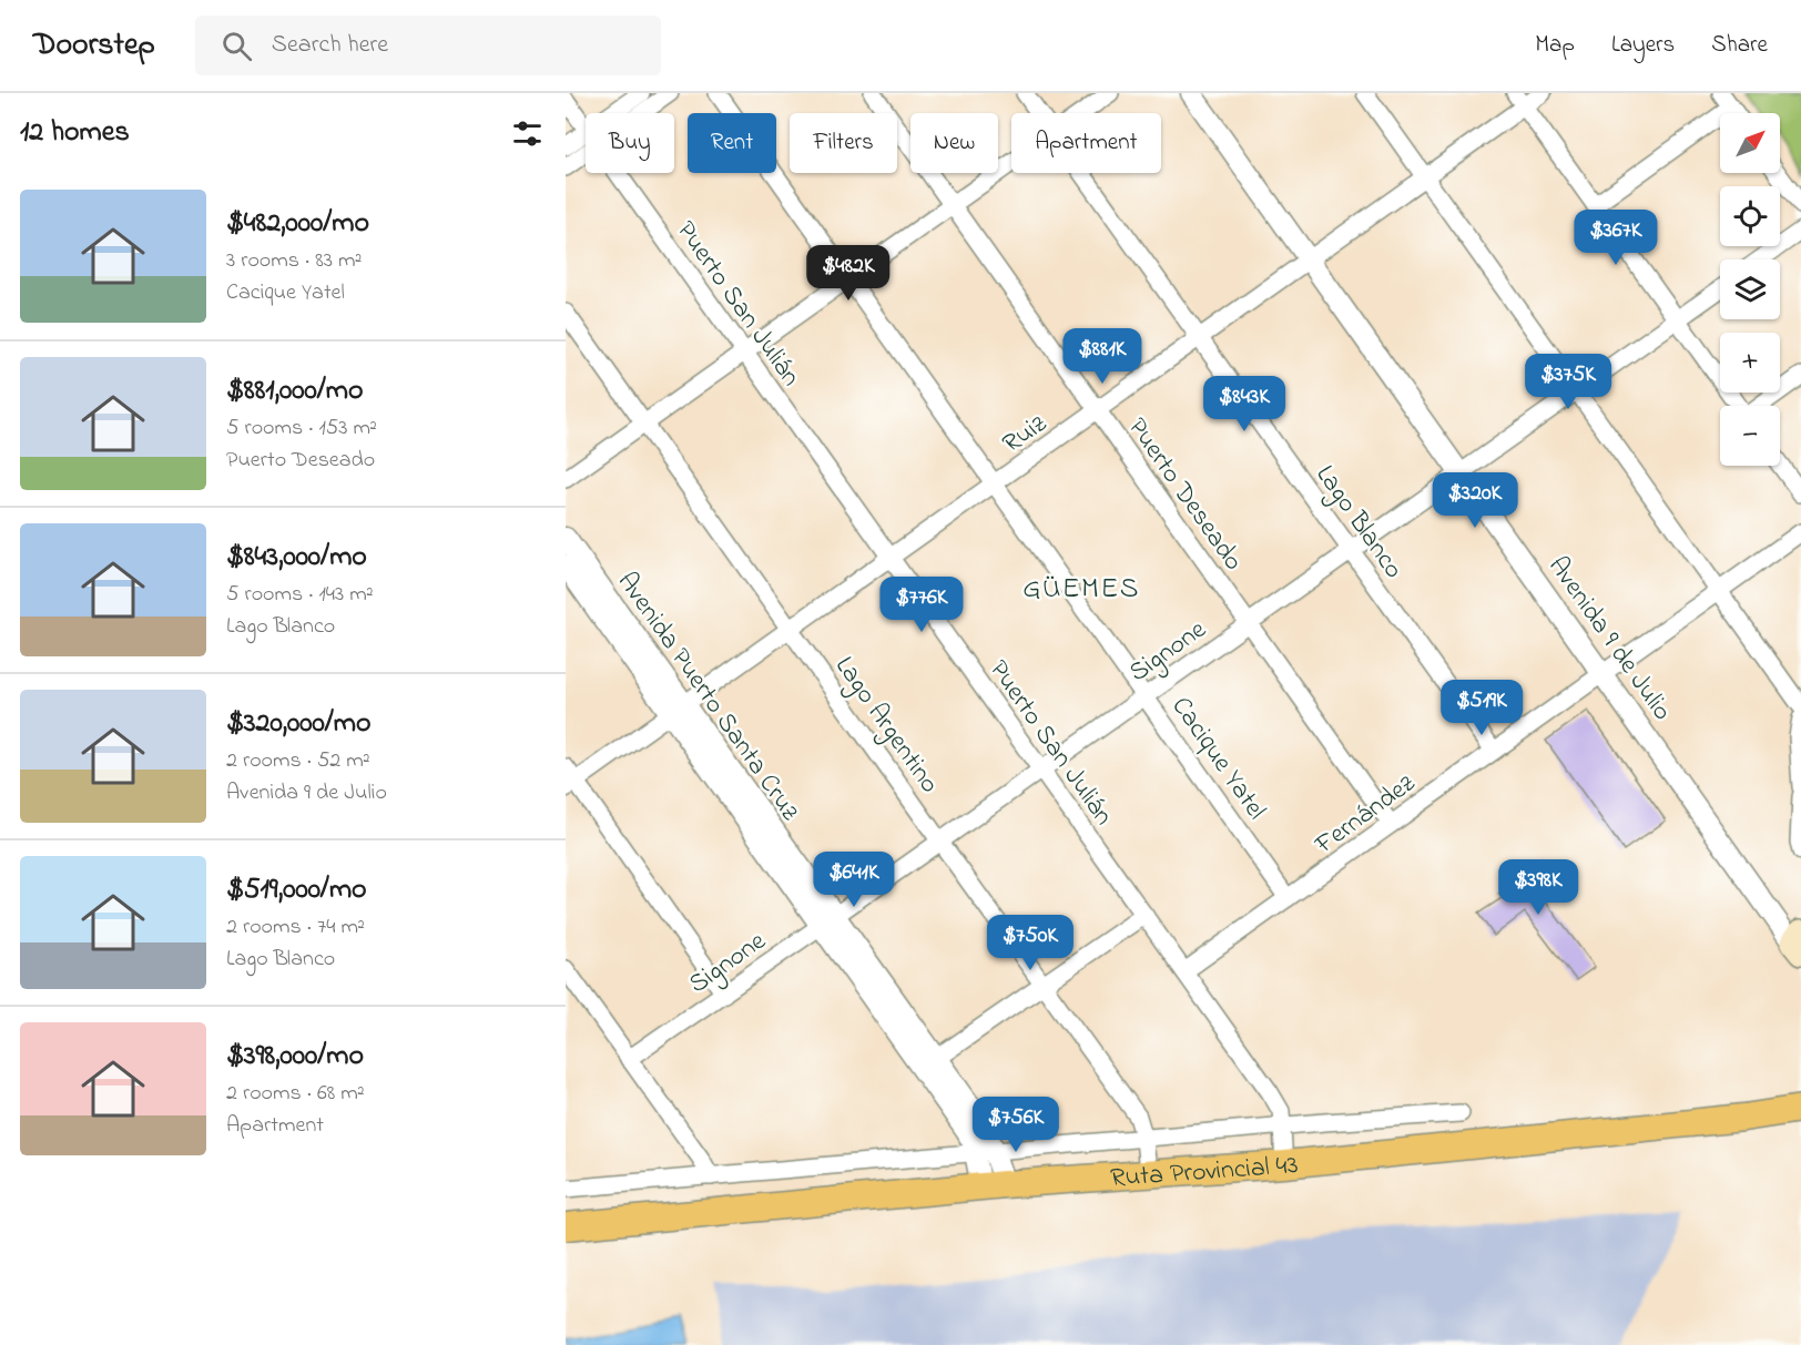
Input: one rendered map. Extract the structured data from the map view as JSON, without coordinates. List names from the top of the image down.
{
  "streets": {
    "main road": ["Ruta Provincial 43"],
    "street": [
      "Puerto San Julián",
      "Ruiz",
      "Puerto Deseado",
      "Lago Blanco",
      "Avenida 9 de Julio",
      "Signone",
      "Avenida Puerto Santa Cruz",
      "Lago Argentino",
      "Cacique Yatel",
      "Fernández"
    ]
  },
  "crossings": [
    ["Puerto San Julián", "Ruiz"],
    ["Puerto San Julián", "Signone"],
    ["Puerto San Julián", "Fernández"],
    ["Puerto San Julián", "Ruta Provincial 43"],
    ["Ruiz", "Puerto Deseado"],
    ["Ruiz", "Lago Blanco"],
    ["Ruiz", "Avenida 9 de Julio"],
    ["Ruiz", "Avenida Puerto Santa Cruz"],
    ["Ruiz", "Lago Argentino"],
    ["Ruiz", "Cacique Yatel"],
    ["Puerto Deseado", "Signone"],
    ["Puerto Deseado", "Fernández"],
    ["Lago Blanco", "Signone"],
    ["Lago Blanco", "Fernández"],
    ["Avenida 9 de Julio", "Signone"],
    ["Avenida 9 de Julio", "Fernández"],
    ["Signone", "Avenida Puerto Santa Cruz"],
    ["Signone", "Lago Argentino"],
    ["Signone", "Cacique Yatel"],
    ["Avenida Puerto Santa Cruz", "Ruta Provincial 43"],
    ["Lago Argentino", "Ruta Provincial 43"],
    ["Cacique Yatel", "Fernández"]
  ],
  "districts": ["GÜEMES"],
  "north": "top right",
  "page": {
    "header": "Doorstep",
    "search": "Search here",
    "nav": ["Map", "Layers", "Share"],
    "heading": "12 homes",
    "map_buttons": ["+", "−"],
    "chip": [
      "Buy",
      "Rent",
      "Filters",
      "New",
      "Apartment"
    ],
    "list": [
      {
        "name": "$482,000/mo",
        "note": "3 rooms · 83 m² · Cacique Yatel"
      },
      {
        "name": "$881,000/mo",
        "note": "5 rooms · 153 m² · Puerto Deseado"
      },
      {
        "name": "$843,000/mo",
        "note": "5 rooms · 143 m² · Lago Blanco"
      },
      {
        "name": "$320,000/mo",
        "note": "2 rooms · 52 m² · Avenida 9 de Julio"
      },
      {
        "name": "$519,000/mo",
        "note": "2 rooms · 74 m² · Lago Blanco"
      },
      {
        "name": "$398,000/mo",
        "note": "2 rooms · 68 m² · Apartment"
      }
    ],
    "price": [
      "$367K",
      "$482K",
      "$881K",
      "$375K",
      "$843K",
      "$320K",
      "$776K",
      "$519K",
      "$641K",
      "$398K",
      "$750K",
      "$756K"
    ]
  }
}
